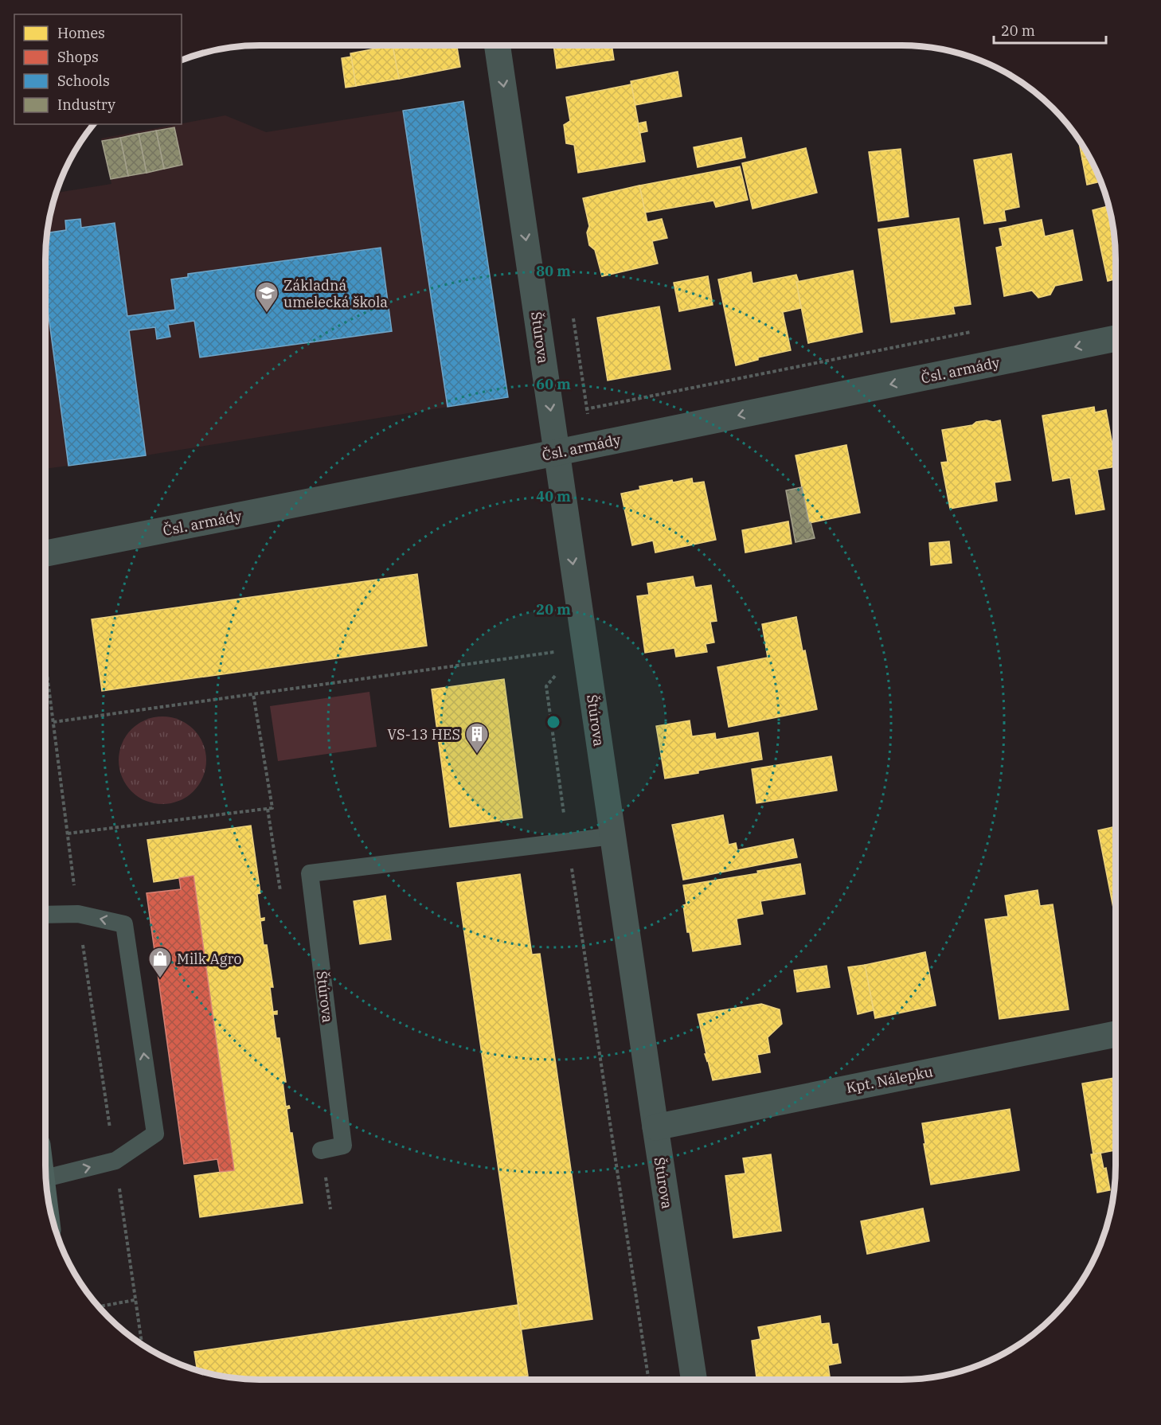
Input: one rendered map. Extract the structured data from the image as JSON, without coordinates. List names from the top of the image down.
{
  "streets": {
    "street": ["Štúrova", "Čsl. armády", "Kpt. Nálepku"]
  },
  "crossings": [
    ["Štúrova", "Čsl. armády"],
    ["Štúrova", "Kpt. Nálepku"]
  ],
  "one_way": ["Štúrova", "Čsl. armády"],
  "places": {
    "school or university": ["Základná umelecká škola"],
    "building": ["VS-13 HES"],
    "shop": ["Milk Agro"]
  },
  "legend": [
    "Homes",
    "Shops",
    "Schools",
    "Industry"
  ],
  "scale_bar": "20 m",
  "rings": [
    "80 m",
    "60 m",
    "40 m",
    "20 m"
  ]
}
